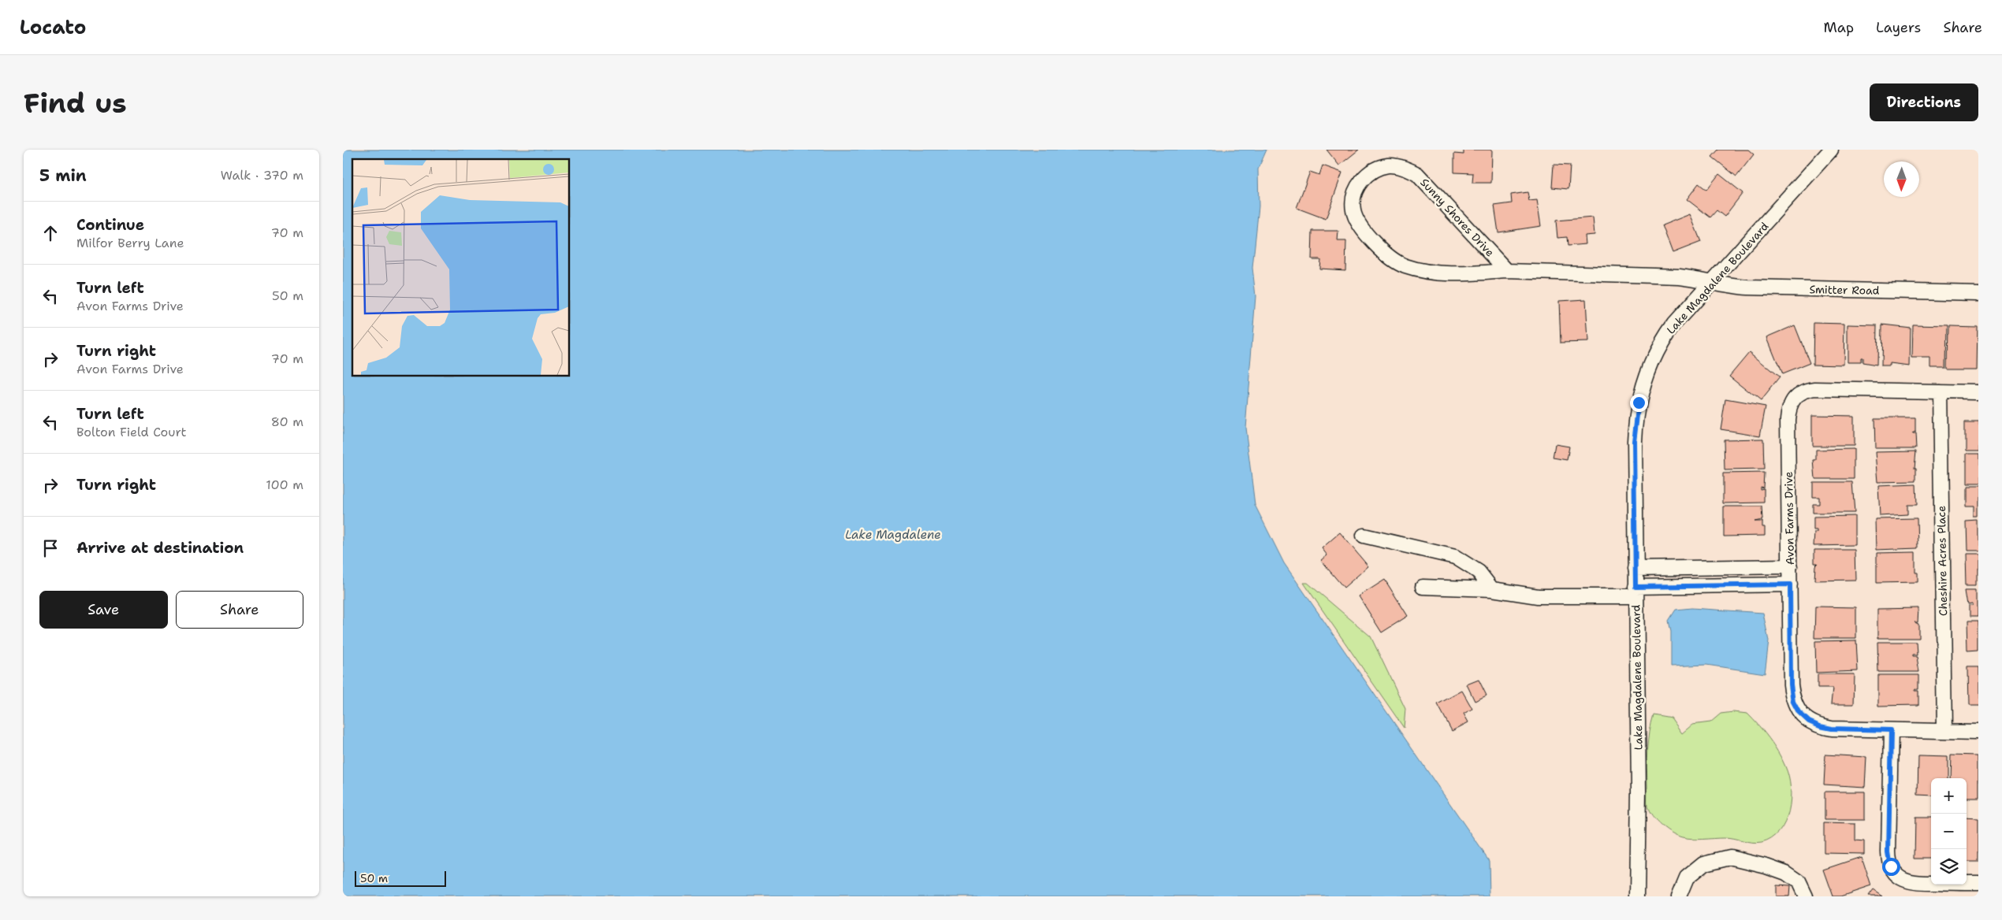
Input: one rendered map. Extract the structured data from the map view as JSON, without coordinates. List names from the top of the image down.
{
  "streets": {
    "street": [
      "Sunny Shores Drive",
      "Lake Magdalene Boulevard",
      "Smitter Road",
      "Avon Farms Drive",
      "Cheshire Acres Place"
    ]
  },
  "crossings": [
    ["Sunny Shores Drive", "Lake Magdalene Boulevard"],
    ["Sunny Shores Drive", "Smitter Road"],
    ["Lake Magdalene Boulevard", "Smitter Road"],
    ["Avon Farms Drive", "Cheshire Acres Place"]
  ],
  "water": ["Lake Magdalene"],
  "scale_bar": "50 m",
  "north": "bottom",
  "page": {
    "header": "Locato",
    "nav": ["Map", "Layers", "Share"],
    "buttons": [
      "Directions",
      ["Save", "Share"]
    ],
    "title": "Find us",
    "heading": ["5 min", "Walk · 370 m"],
    "list": [
      ["Continue", "Milfor Berry Lane", "70 m"],
      ["Turn left", "Avon Farms Drive", "50 m"],
      ["Turn right", "Avon Farms Drive", "70 m"],
      ["Turn left", "Bolton Field Court", "80 m"],
      ["Turn right", "100 m"],
      "Arrive at destination"
    ],
    "map_buttons": ["+", "−"],
    "scale": "50 m"
  }
}
